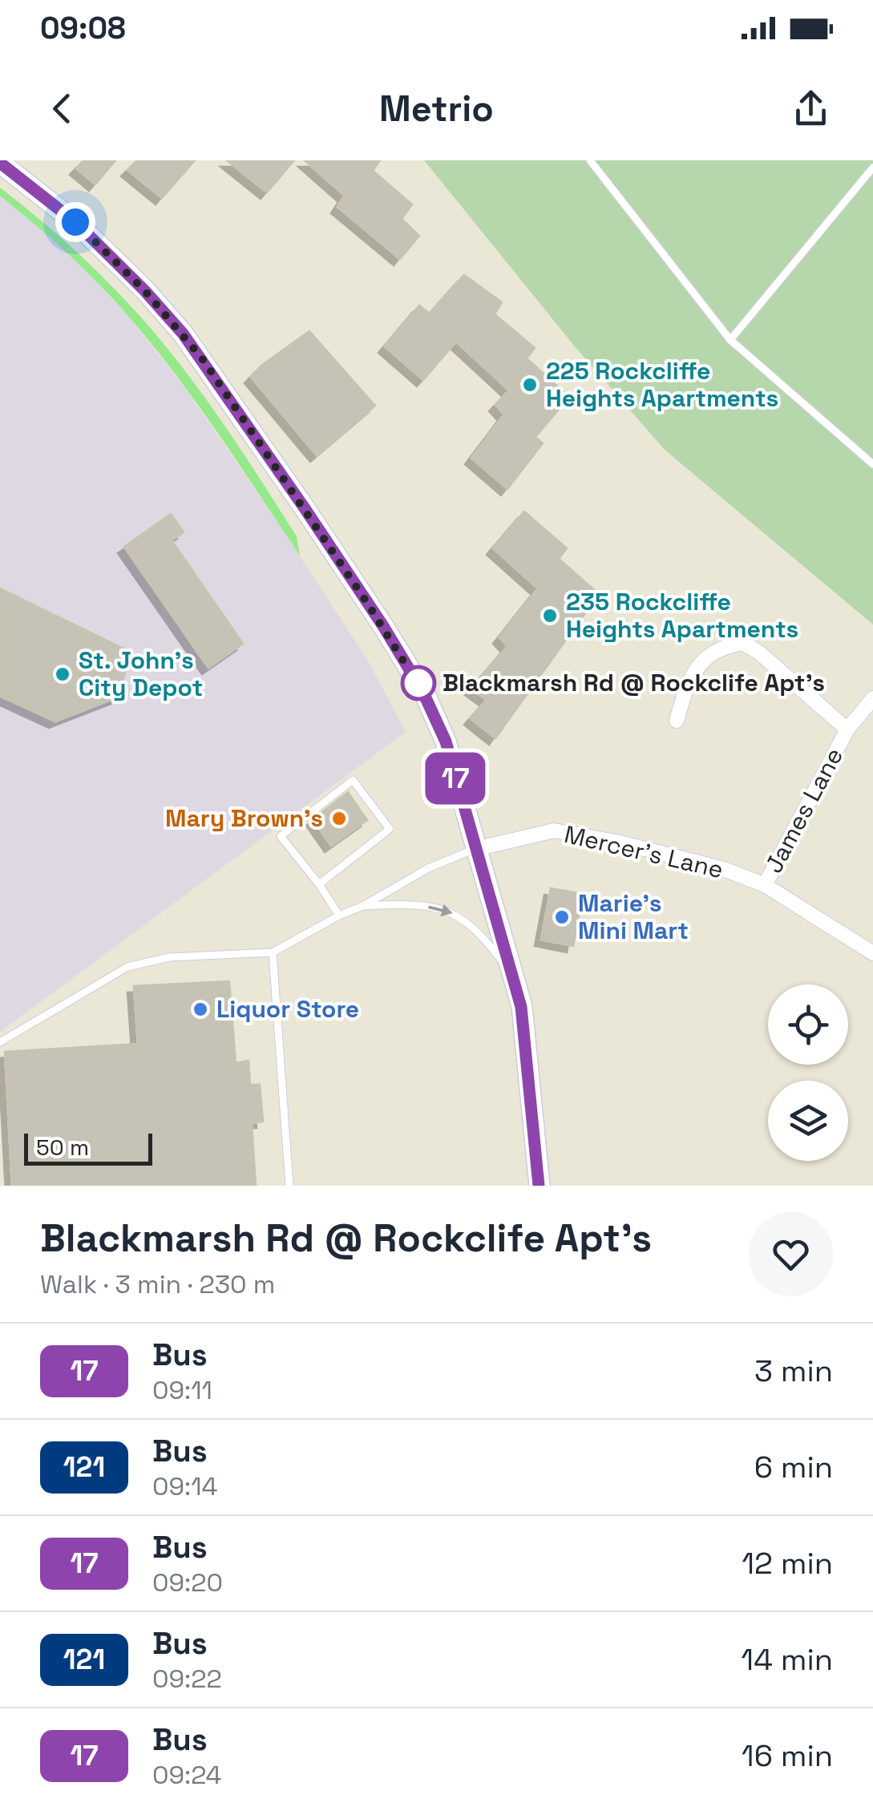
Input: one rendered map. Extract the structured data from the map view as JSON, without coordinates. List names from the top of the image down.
{
  "streets": {
    "street": ["James Lane", "Mercer's Lane"]
  },
  "crossings": [
    ["James Lane", "Mercer's Lane"]
  ],
  "places": [
    "225 Rockcliffe Heights Apartments",
    "235 Rockcliffe Heights Apartments",
    "St. John's City Depot",
    "Blackmarsh Rd @ Rockclife Apt's",
    "Mary Brown's",
    "Marie's Mini Mart",
    "Liquor Store"
  ],
  "lines": ["bus line 17"],
  "scale_bar": "50 m",
  "page": {
    "status": "09:08",
    "header": "Metrio",
    "on_map": "17",
    "scale": "50 m",
    "heading": ["Blackmarsh Rd @ Rockclife Apt's", "Walk · 3 min · 230 m"],
    "list": [
      {
        "mark": "17",
        "name": "Bus",
        "note": "09:11",
        "value": "3 min"
      },
      {
        "mark": "121",
        "name": "Bus",
        "note": "09:14",
        "value": "6 min"
      },
      {
        "mark": "17",
        "name": "Bus",
        "note": "09:20",
        "value": "12 min"
      },
      {
        "mark": "121",
        "name": "Bus",
        "note": "09:22",
        "value": "14 min"
      },
      {
        "mark": "17",
        "name": "Bus",
        "note": "09:24",
        "value": "16 min"
      }
    ]
  }
}
